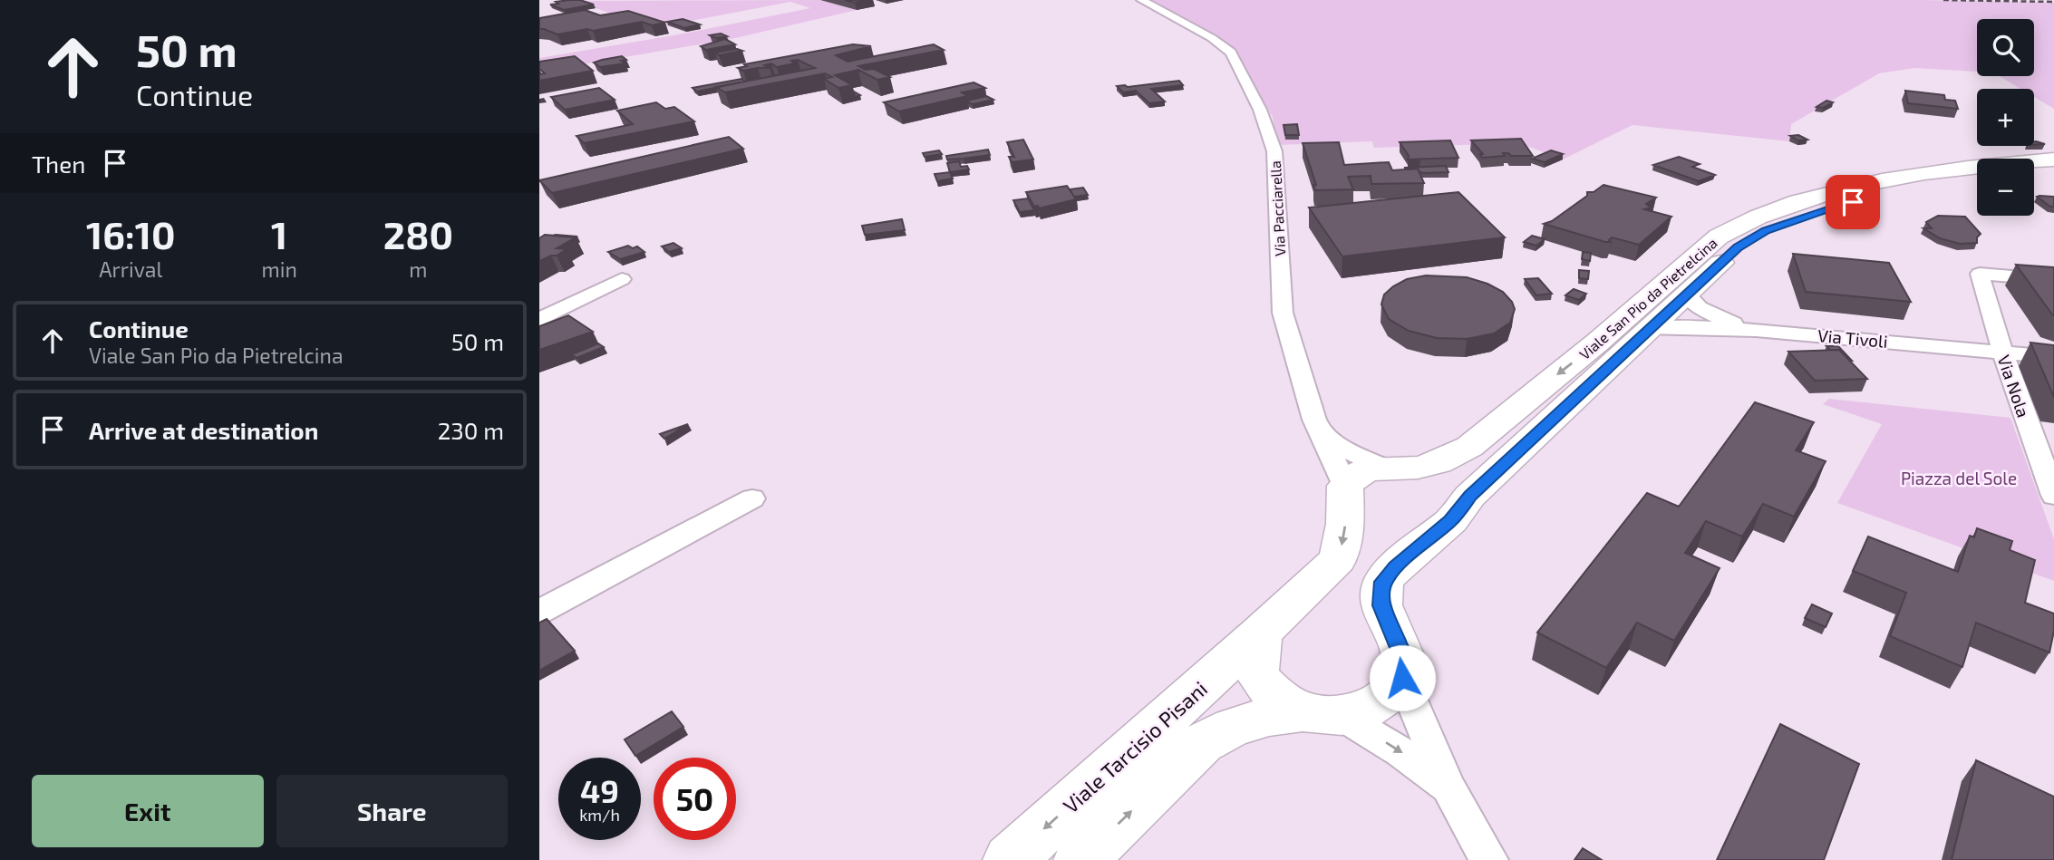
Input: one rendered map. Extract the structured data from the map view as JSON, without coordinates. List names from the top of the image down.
{
  "streets": {
    "main road": ["Viale San Pio da Pietrelcina", "Viale Tarcisio Pisani"],
    "street": ["Via Pacciarella", "Via Tivoli", "Via Nola"]
  },
  "crossings": [
    ["Via Pacciarella", "Viale San Pio da Pietrelcina"],
    ["Via Pacciarella", "Viale Tarcisio Pisani"],
    ["Viale San Pio da Pietrelcina", "Via Tivoli"],
    ["Viale San Pio da Pietrelcina", "Viale Tarcisio Pisani"],
    ["Via Tivoli", "Via Nola"]
  ],
  "parks": ["Piazza del Sole"],
  "page": {
    "turn": ["50 m", "Continue"],
    "map_buttons": ["+", "−"],
    "then": "Then",
    "eta": [
      "16:10",
      "Arrival",
      "1",
      "min",
      "280",
      "m"
    ],
    "list": [
      {
        "name": "Continue",
        "note": "Viale San Pio da Pietrelcina",
        "value": "50 m"
      },
      {
        "name": "Arrive at destination",
        "value": "230 m"
      }
    ],
    "speed": "49 km/h",
    "limit": "50",
    "buttons": ["Exit", "Share"]
  }
}
